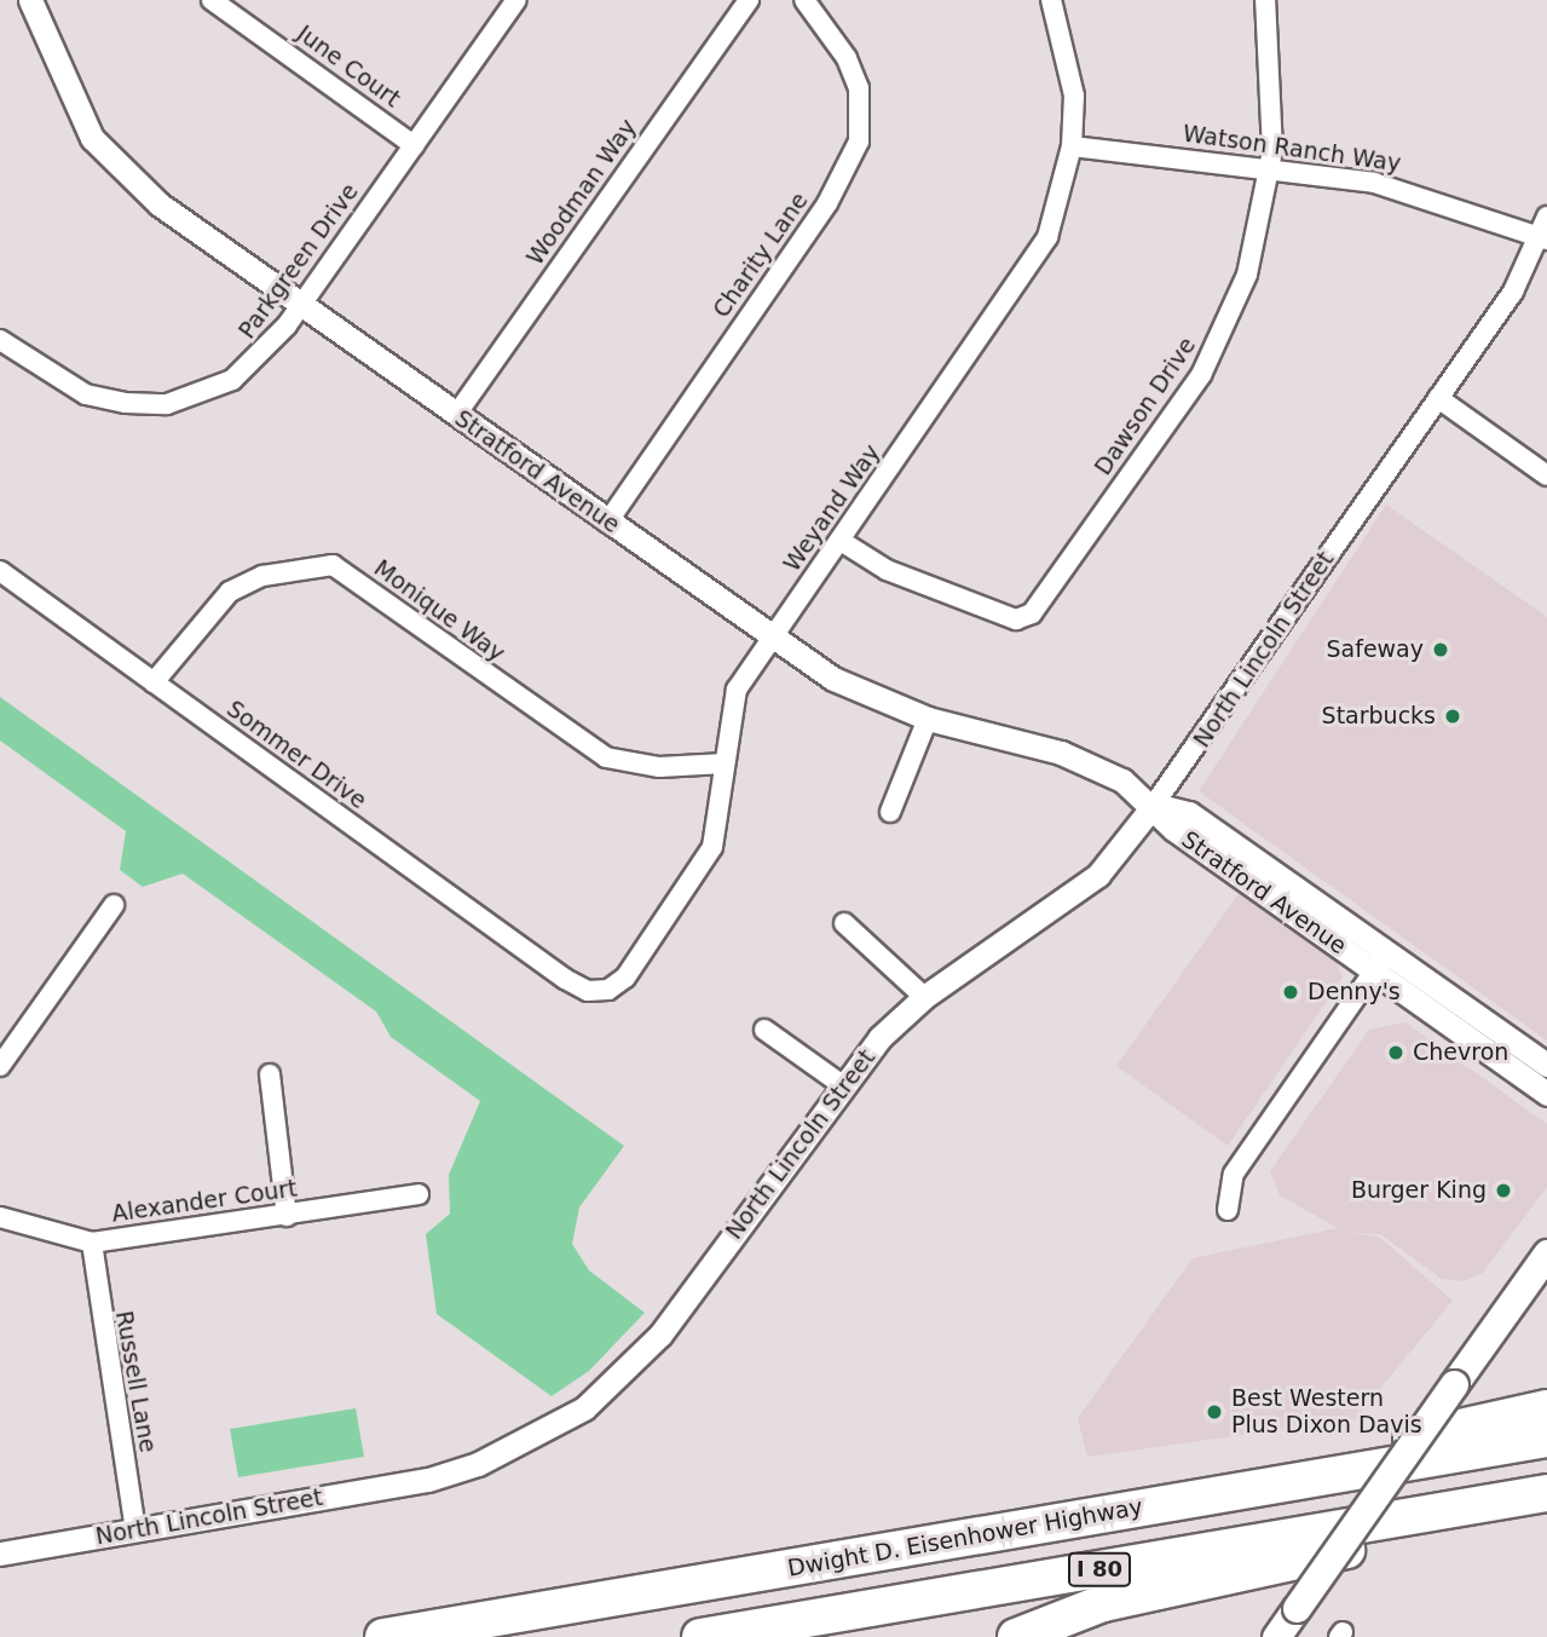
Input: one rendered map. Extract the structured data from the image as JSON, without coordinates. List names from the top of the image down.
{
  "streets": {
    "highway": ["Dwight D. Eisenhower Highway", "I 80"],
    "street": [
      "June Court",
      "Watson Ranch Way",
      "Woodman Way",
      "Charity Lane",
      "Parkgreen Drive",
      "Dawson Drive",
      "Stratford Avenue",
      "Weyand Way",
      "Monique Way",
      "North Lincoln Street",
      "Sommer Drive",
      "Alexander Court",
      "Russell Lane"
    ]
  },
  "crossings": [
    ["June Court", "Parkgreen Drive"],
    ["Watson Ranch Way", "Dawson Drive"],
    ["Watson Ranch Way", "Weyand Way"],
    ["Watson Ranch Way", "North Lincoln Street"],
    ["Woodman Way", "Stratford Avenue"],
    ["Charity Lane", "Stratford Avenue"],
    ["Parkgreen Drive", "Stratford Avenue"],
    ["Dawson Drive", "Weyand Way"],
    ["Stratford Avenue", "Weyand Way"],
    ["Stratford Avenue", "North Lincoln Street"],
    ["Weyand Way", "Monique Way"],
    ["Weyand Way", "Sommer Drive"],
    ["Monique Way", "Sommer Drive"],
    ["North Lincoln Street", "Russell Lane"],
    ["Alexander Court", "Russell Lane"]
  ],
  "places": [
    "Safeway",
    "Starbucks",
    "Denny's",
    "Chevron",
    "Burger King",
    "Best Western Plus Dixon Davis"
  ]
}
